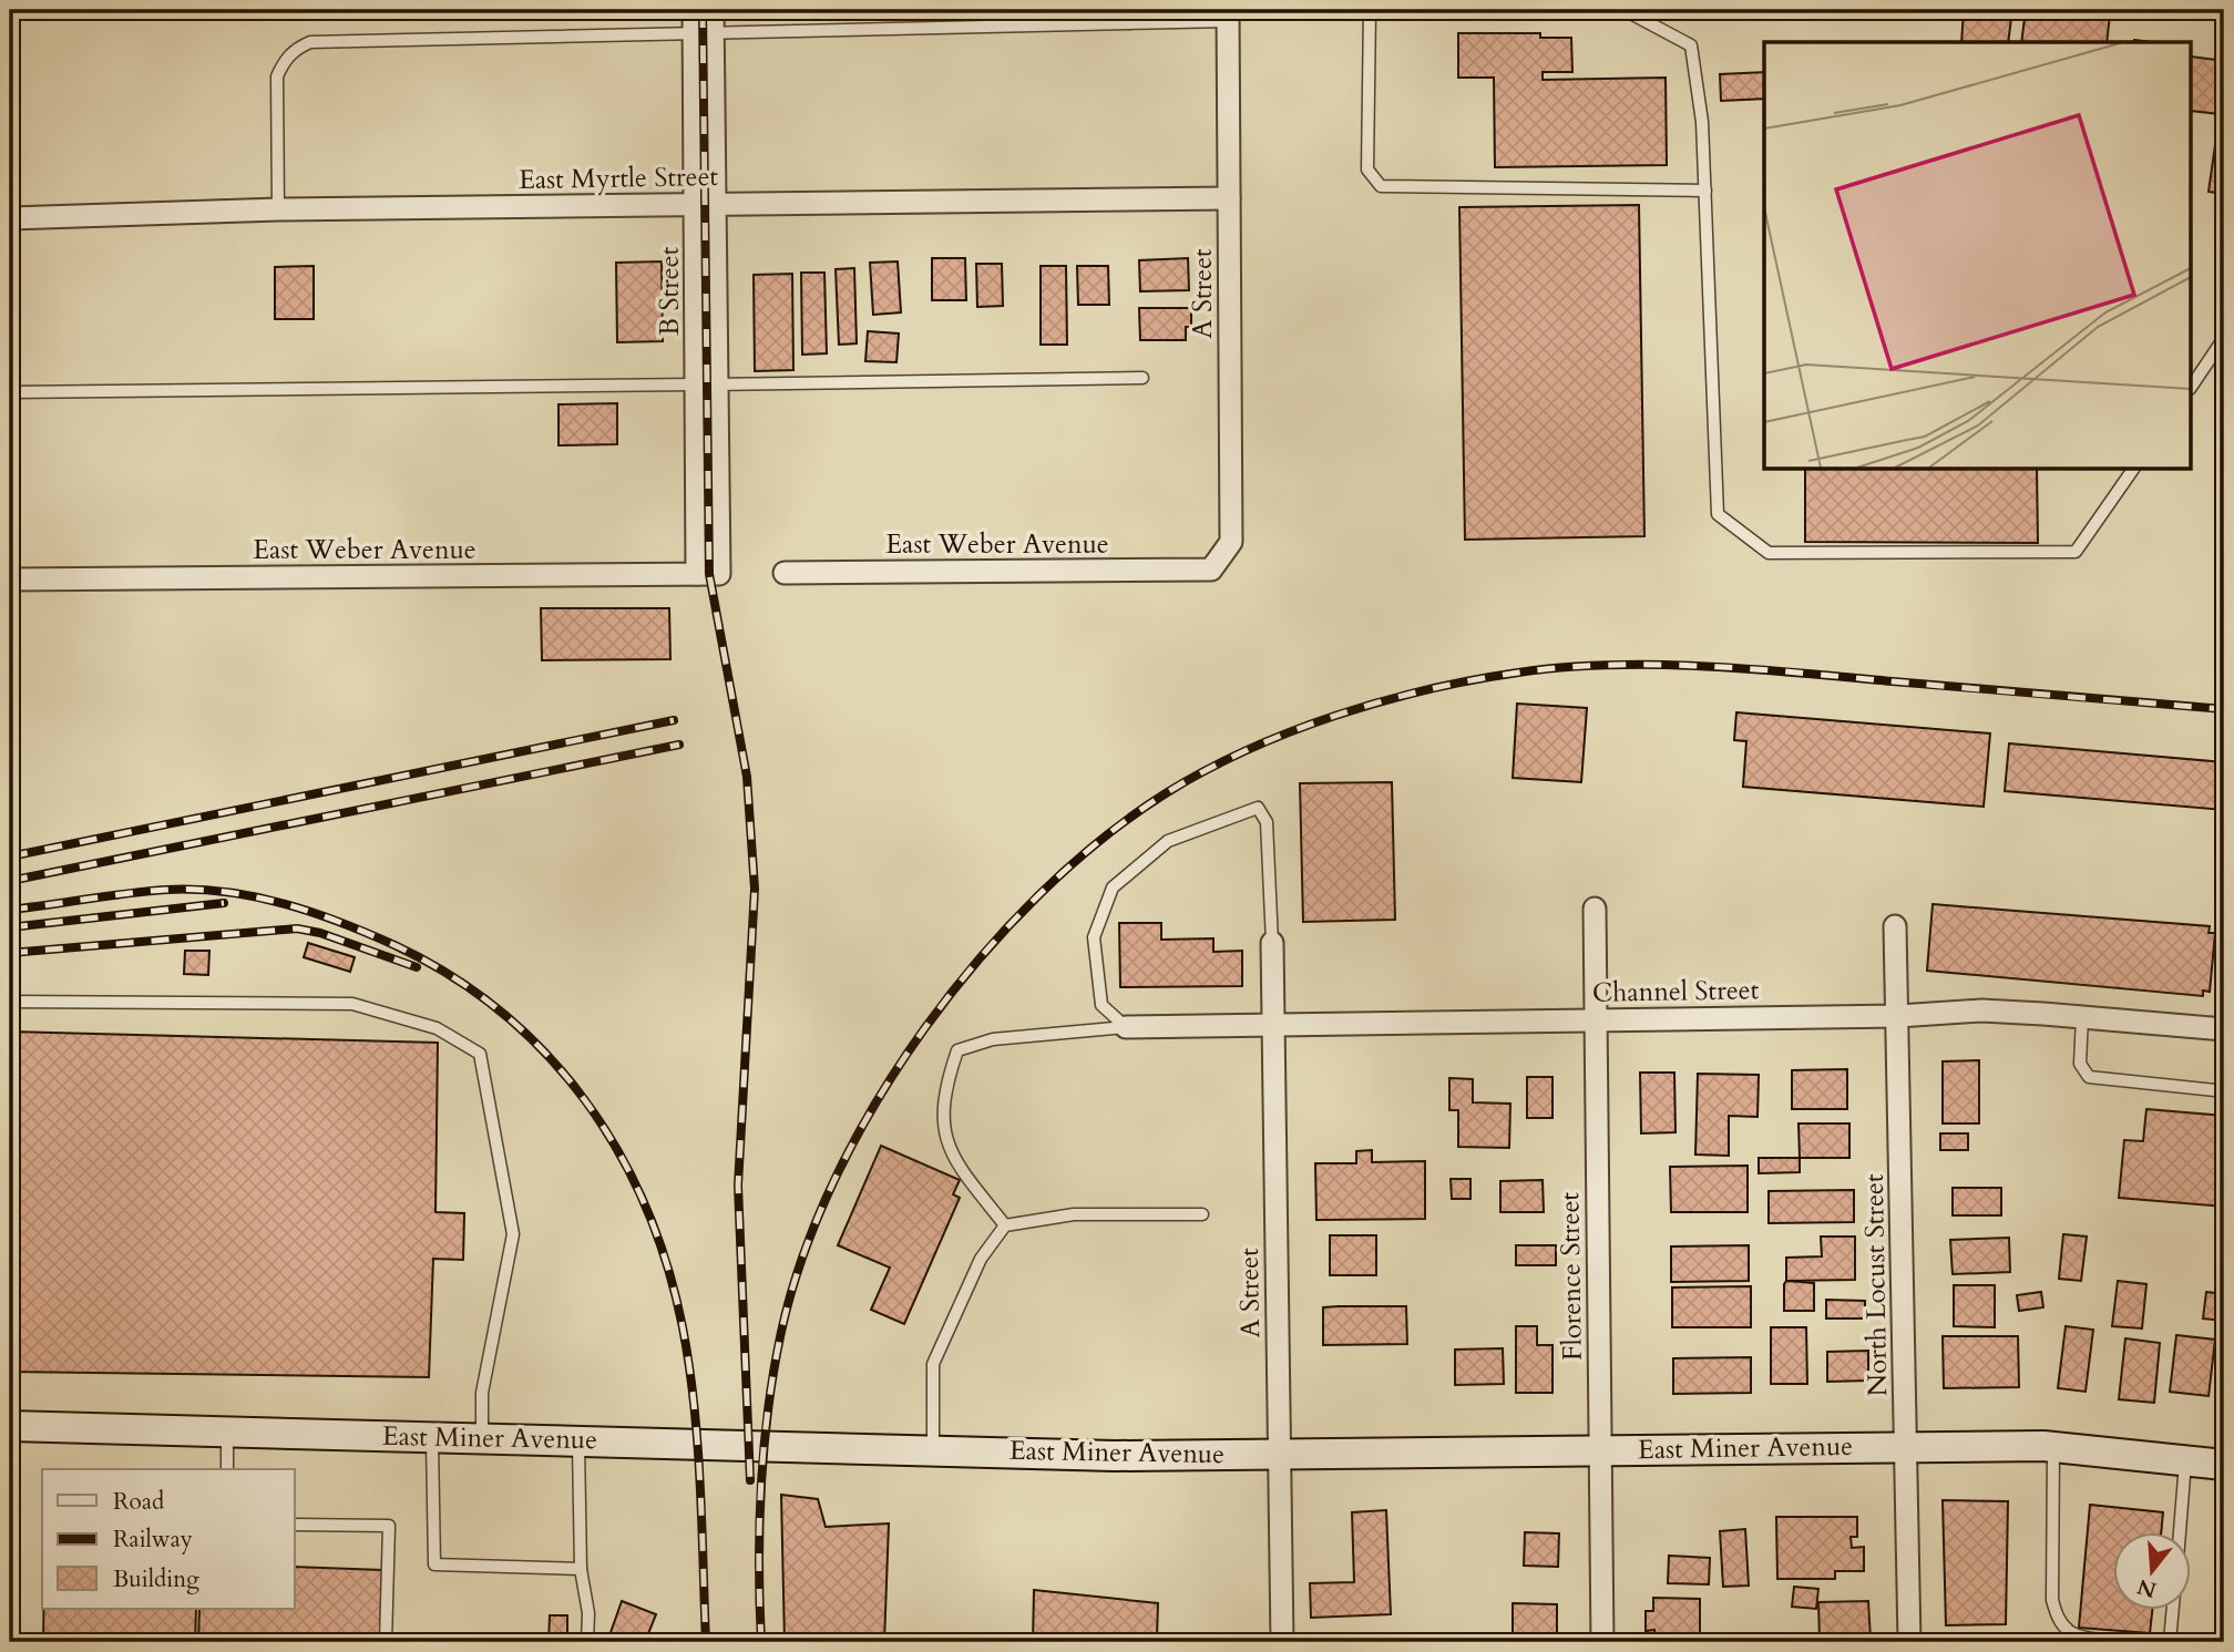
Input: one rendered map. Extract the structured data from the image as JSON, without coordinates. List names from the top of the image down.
{
  "streets": {
    "street": [
      "East Myrtle Street",
      "B Street",
      "A Street",
      "East Weber Avenue",
      "Channel Street",
      "Florence Street",
      "North Locust Street",
      "East Miner Avenue"
    ]
  },
  "crossings": [
    ["East Myrtle Street", "B Street"],
    ["East Myrtle Street", "A Street"],
    ["B Street", "East Weber Avenue"],
    ["A Street", "East Weber Avenue"],
    ["A Street", "Channel Street"],
    ["A Street", "East Miner Avenue"],
    ["Channel Street", "Florence Street"],
    ["Channel Street", "North Locust Street"],
    ["Florence Street", "East Miner Avenue"],
    ["North Locust Street", "East Miner Avenue"]
  ],
  "legend": ["Road", "Railway", "Building"],
  "north": "bottom"
}
